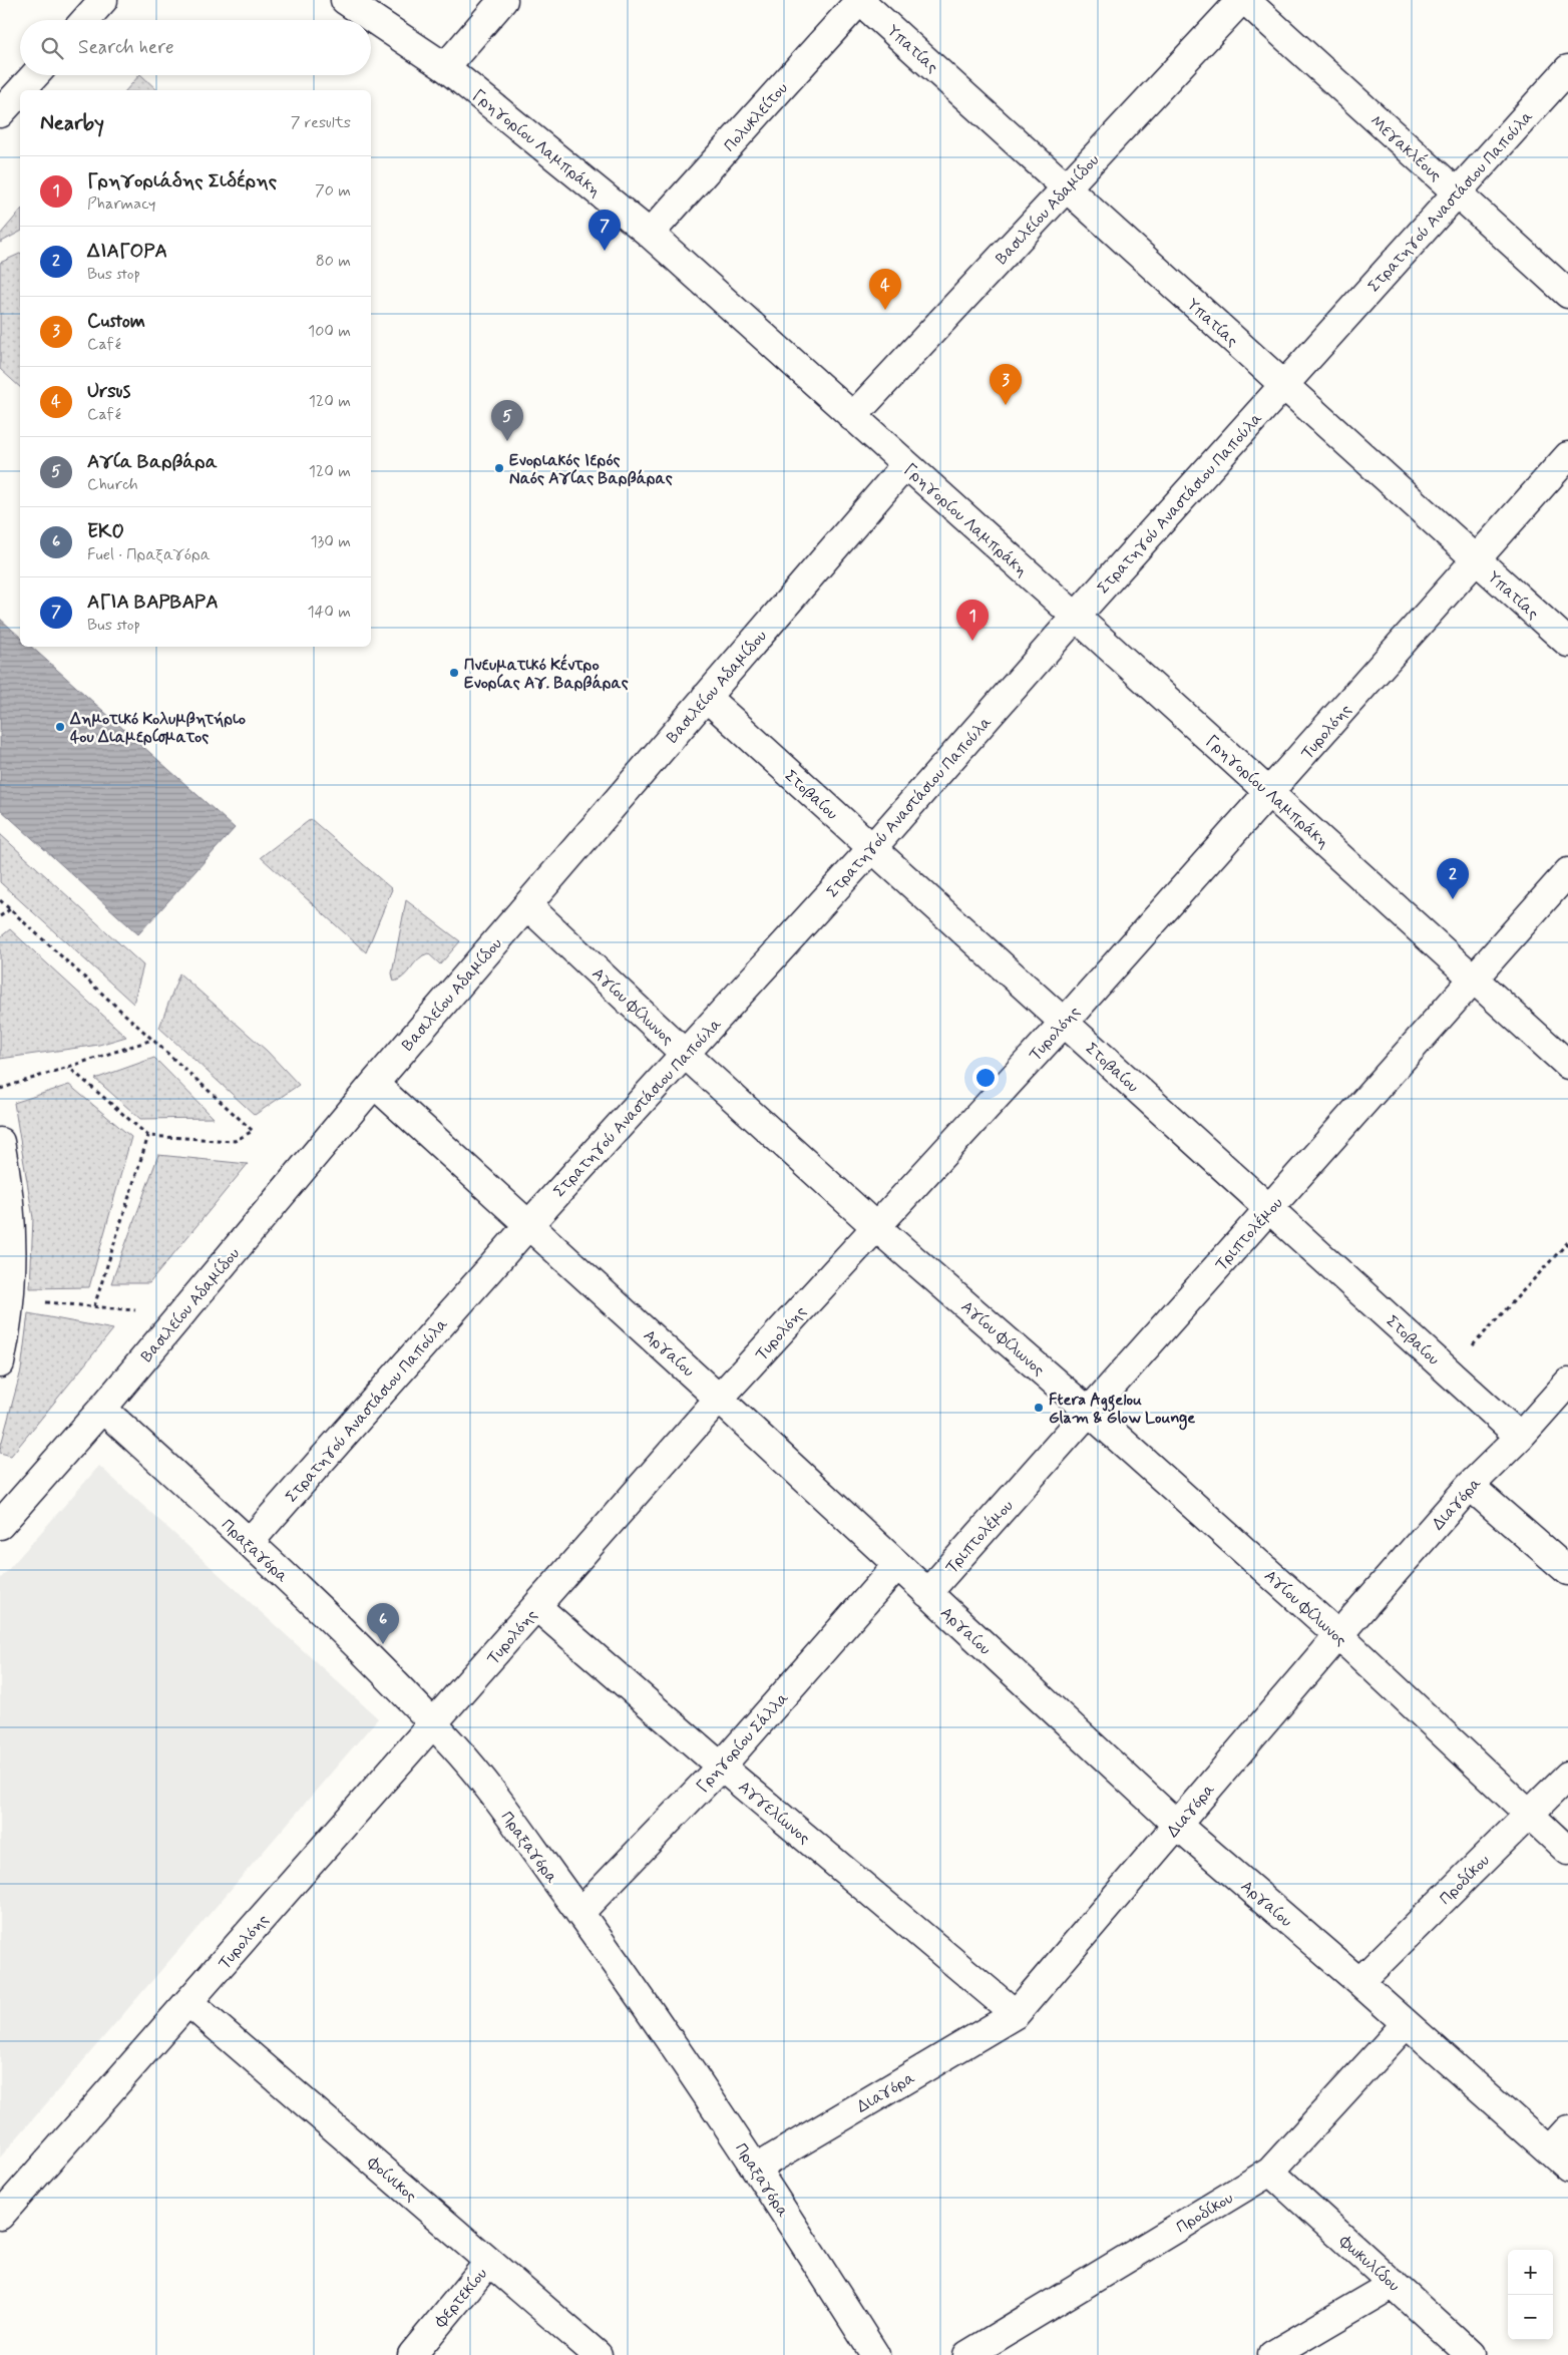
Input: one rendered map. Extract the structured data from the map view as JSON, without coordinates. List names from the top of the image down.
{
  "streets": {
    "street": [
      "Υπατίας",
      "Πολυκλείτου",
      "Γρηγορίου Λαμπράκη",
      "Μεγακλέους",
      "Στρατηγού Αναστάσιου Παπούλα",
      "Βασιλείου Αδαμίδου",
      "Τυρολόης",
      "Στοβαίου",
      "Αγίου Φίλωνος",
      "Τριπτολέμου",
      "Αργαίου",
      "Διαγόρα",
      "Πραξαγόρα",
      "Γρηγορίου Σάλλα",
      "Αγγελίωνος",
      "Προδίκου",
      "Φοίνικος",
      "Φωκυλίδου",
      "Φερτεκίου"
    ]
  },
  "crossings": [
    ["Υπατίας", "Πολυκλείτου"],
    ["Υπατίας", "Στρατηγού Αναστάσιου Παπούλα"],
    ["Υπατίας", "Βασιλείου Αδαμίδου"],
    ["Υπατίας", "Τυρολόης"],
    ["Πολυκλείτου", "Γρηγορίου Λαμπράκη"],
    ["Γρηγορίου Λαμπράκη", "Στρατηγού Αναστάσιου Παπούλα"],
    ["Γρηγορίου Λαμπράκη", "Βασιλείου Αδαμίδου"],
    ["Γρηγορίου Λαμπράκη", "Τυρολόης"],
    ["Γρηγορίου Λαμπράκη", "Τριπτολέμου"],
    ["Μεγακλέους", "Στρατηγού Αναστάσιου Παπούλα"],
    ["Στρατηγού Αναστάσιου Παπούλα", "Στοβαίου"],
    ["Στρατηγού Αναστάσιου Παπούλα", "Αγίου Φίλωνος"],
    ["Στρατηγού Αναστάσιου Παπούλα", "Αργαίου"],
    ["Στρατηγού Αναστάσιου Παπούλα", "Πραξαγόρα"],
    ["Βασιλείου Αδαμίδου", "Στοβαίου"],
    ["Βασιλείου Αδαμίδου", "Αγίου Φίλωνος"],
    ["Βασιλείου Αδαμίδου", "Αργαίου"],
    ["Βασιλείου Αδαμίδου", "Πραξαγόρα"],
    ["Τυρολόης", "Στοβαίου"],
    ["Τυρολόης", "Αγίου Φίλωνος"],
    ["Τυρολόης", "Αργαίου"],
    ["Τυρολόης", "Πραξαγόρα"],
    ["Τυρολόης", "Αγγελίωνος"],
    ["Τυρολόης", "Φοίνικος"],
    ["Στοβαίου", "Τριπτολέμου"],
    ["Στοβαίου", "Διαγόρα"],
    ["Αγίου Φίλωνος", "Τριπτολέμου"],
    ["Αγίου Φίλωνος", "Διαγόρα"],
    ["Αγίου Φίλωνος", "Προδίκου"],
    ["Τριπτολέμου", "Αργαίου"],
    ["Αργαίου", "Διαγόρα"],
    ["Αργαίου", "Γρηγορίου Σάλλα"],
    ["Αργαίου", "Προδίκου"],
    ["Διαγόρα", "Πραξαγόρα"],
    ["Διαγόρα", "Αγγελίωνος"],
    ["Πραξαγόρα", "Γρηγορίου Σάλλα"],
    ["Γρηγορίου Σάλλα", "Αγγελίωνος"],
    ["Προδίκου", "Φωκυλίδου"],
    ["Φοίνικος", "Φερτεκίου"]
  ],
  "places": [
    "Ενοριακός Ιερός Ναός Αγίας Βαρβάρας",
    "Πνευματικό Κέντρο Ενορίας Αγ. Βαρβάρας",
    "Δημοτικό Κολυμβητήριο 4ου Διαμερίσματος",
    "Ftera Aggelou Glam & Glow Lounge"
  ],
  "page": {
    "search": "Search here",
    "heading": ["Nearby", "7 results"],
    "list": [
      {
        "mark": "1",
        "name": "Γρηγοριάδης Σιδέρης",
        "note": "Pharmacy",
        "value": "70 m"
      },
      {
        "mark": "2",
        "name": "ΔΙΑΓΟΡΑ",
        "note": "Bus stop",
        "value": "80 m"
      },
      {
        "mark": "3",
        "name": "Custom",
        "note": "Café",
        "value": "100 m"
      },
      {
        "mark": "4",
        "name": "Ursus",
        "note": "Café",
        "value": "120 m"
      },
      {
        "mark": "5",
        "name": "Αγία Βαρβάρα",
        "note": "Church",
        "value": "120 m"
      },
      {
        "mark": "6",
        "name": "EKO",
        "note": "Fuel · Πραξαγόρα",
        "value": "130 m"
      },
      {
        "mark": "7",
        "name": "ΑΓΙΑ ΒΑΡΒΑΡΑ",
        "note": "Bus stop",
        "value": "140 m"
      }
    ],
    "pins": [
      "7",
      "4",
      "3",
      "5",
      "1",
      "2",
      "6"
    ],
    "map_buttons": ["+", "−"]
  }
}
